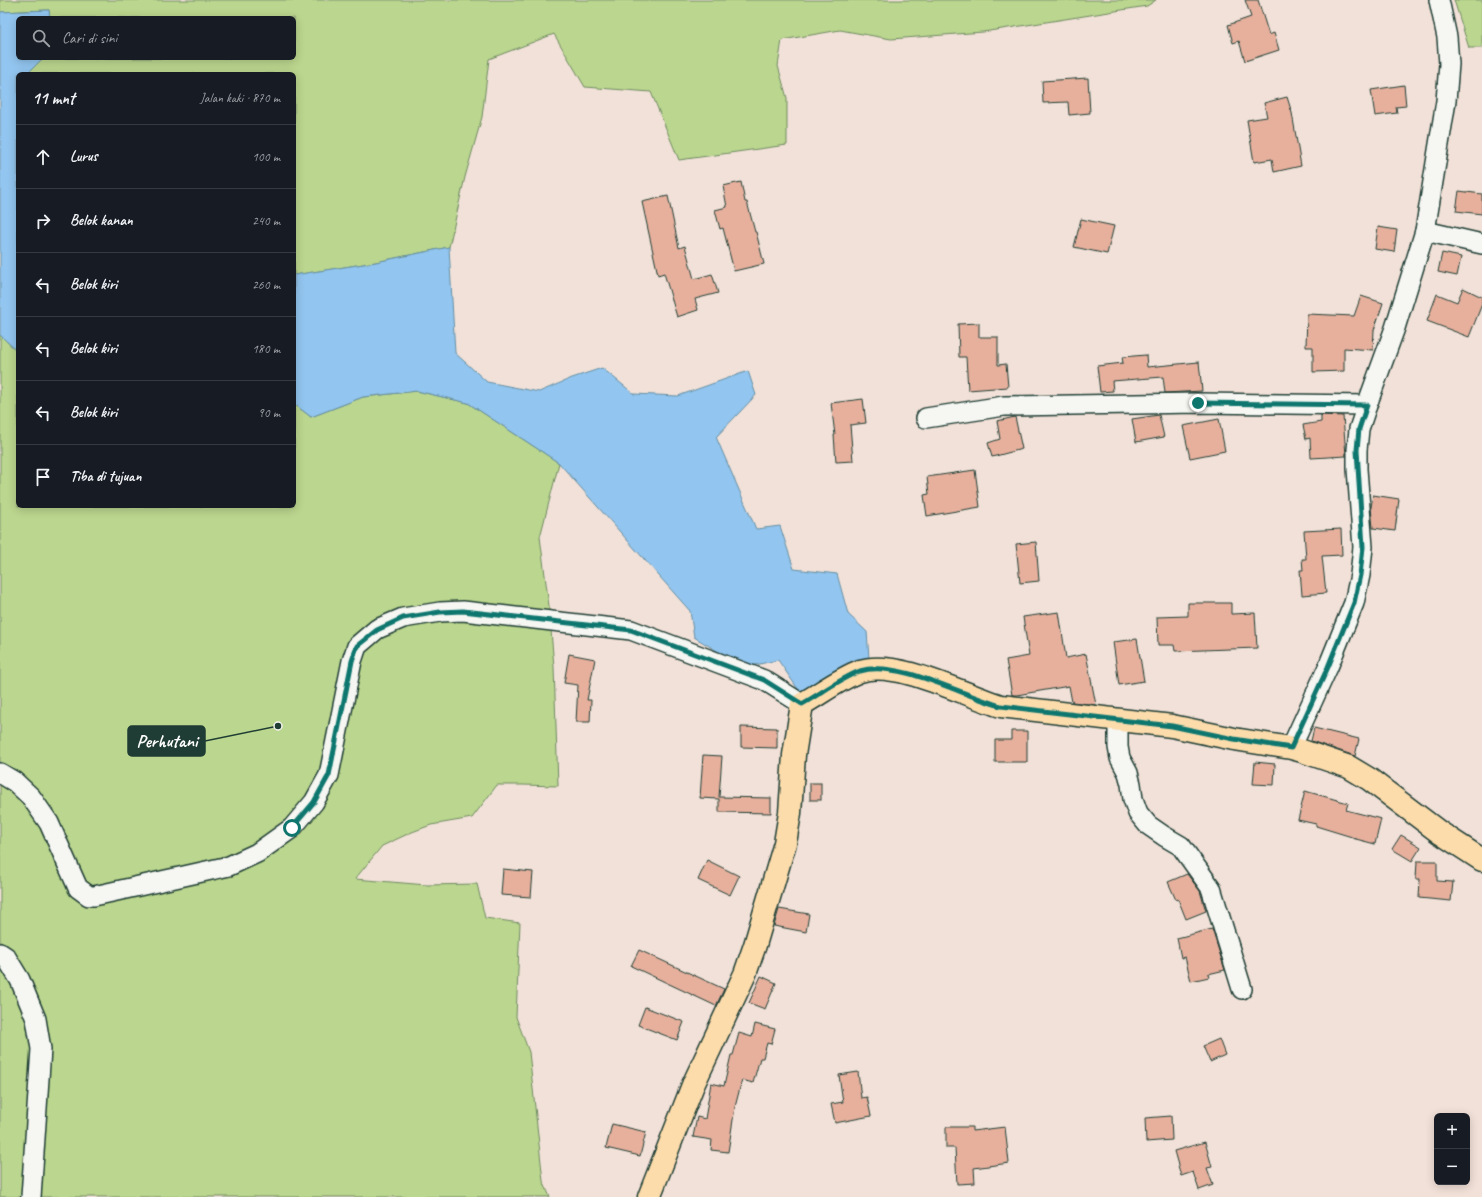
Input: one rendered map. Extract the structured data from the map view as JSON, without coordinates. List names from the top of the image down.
{
  "places": ["Perhutani"],
  "page": {
    "search": "Cari di sini",
    "heading": ["11 mnt", "Jalan kaki · 870 m"],
    "list": [
      ["Lurus", "100 m"],
      ["Belok kanan", "240 m"],
      ["Belok kiri", "260 m"],
      ["Belok kiri", "180 m"],
      ["Belok kiri", "90 m"],
      "Tiba di tujuan"
    ],
    "map_buttons": ["+", "−"]
  }
}
